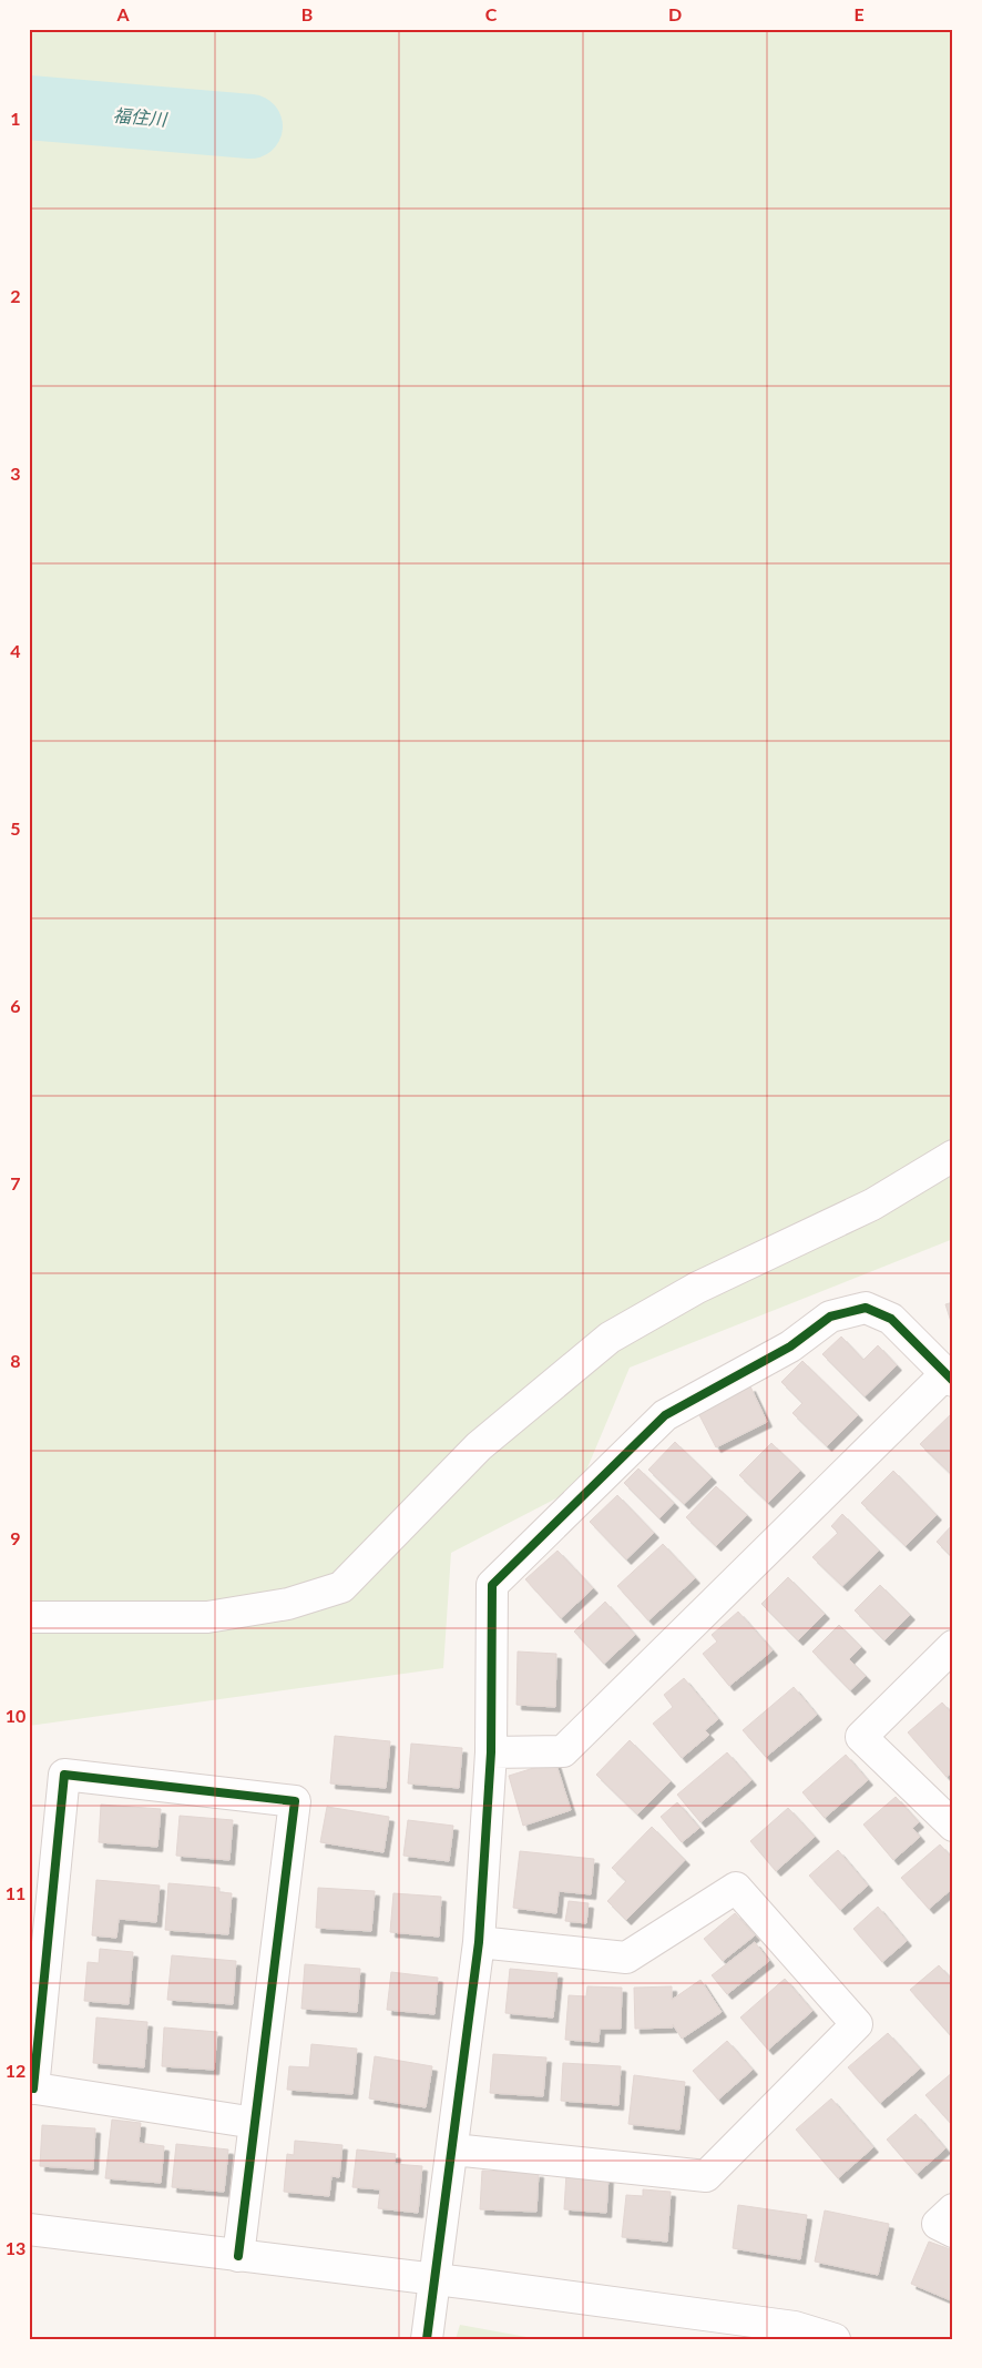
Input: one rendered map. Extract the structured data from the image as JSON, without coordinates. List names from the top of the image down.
{
  "water": ["福住川"],
  "grid": {
    "columns": [
      "A",
      "B",
      "C",
      "D",
      "E"
    ],
    "rows": [
      "1",
      "2",
      "3",
      "4",
      "5",
      "6",
      "7",
      "8",
      "9",
      "10",
      "11",
      "12",
      "13"
    ]
  }
}
